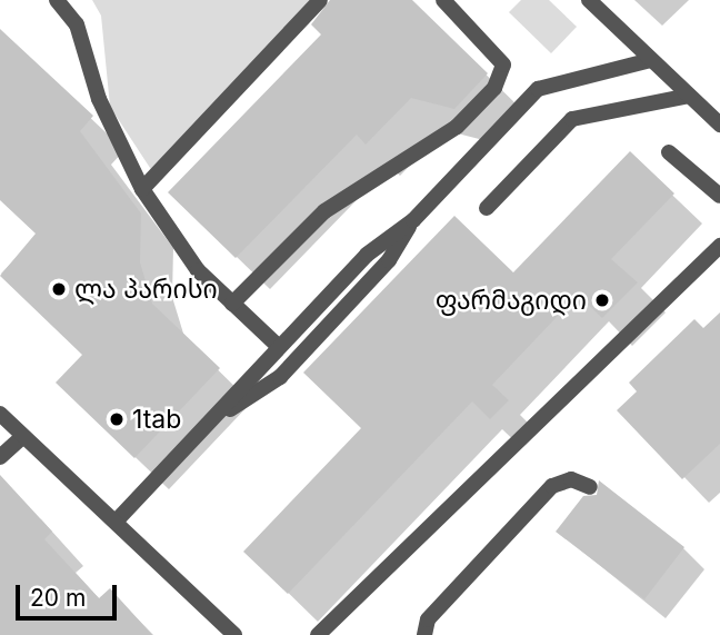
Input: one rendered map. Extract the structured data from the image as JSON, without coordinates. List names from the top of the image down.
{
  "places": ["ლა პარისი", "ფარმაგიდი", "1tab"],
  "scale_bar": "20 m"
}
